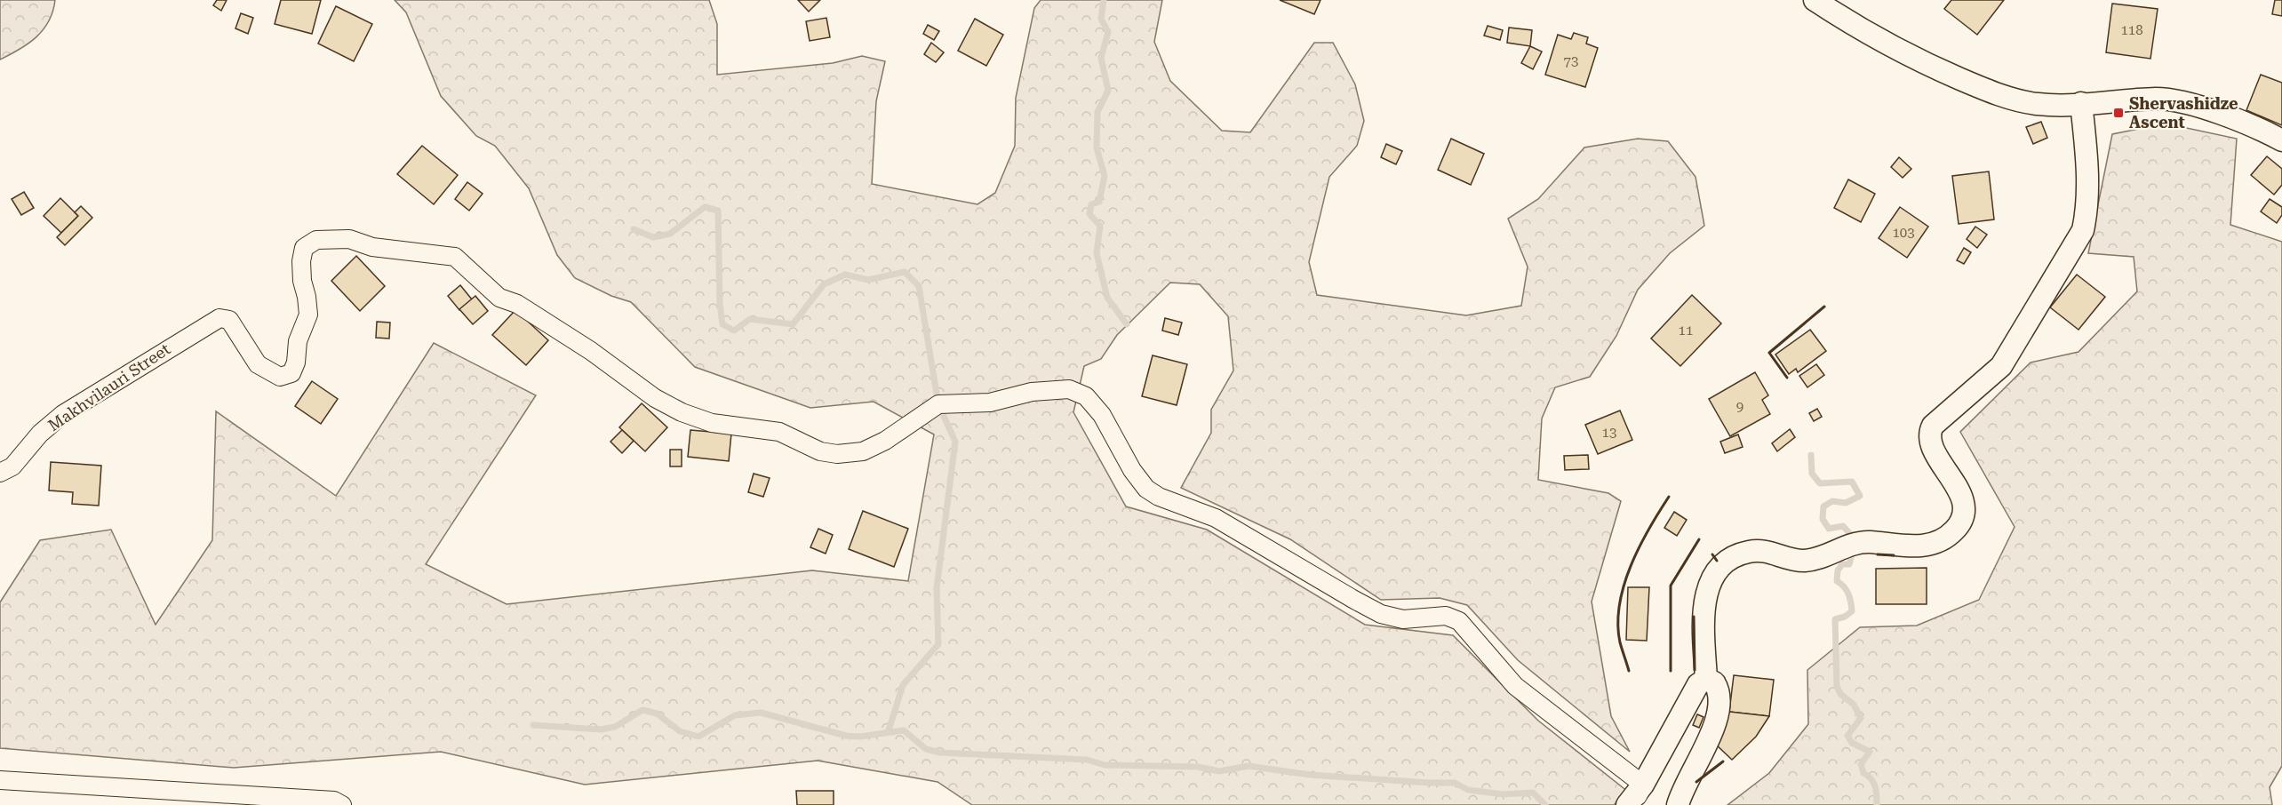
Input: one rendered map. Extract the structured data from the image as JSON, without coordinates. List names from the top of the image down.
{
  "streets": {
    "street": ["Makhvilauri Street"]
  },
  "places": {
    "transit": ["Shervashidze Ascent"]
  },
  "house_numbers": [
    "118",
    "73",
    "103",
    "11",
    "9",
    "13"
  ]
}
